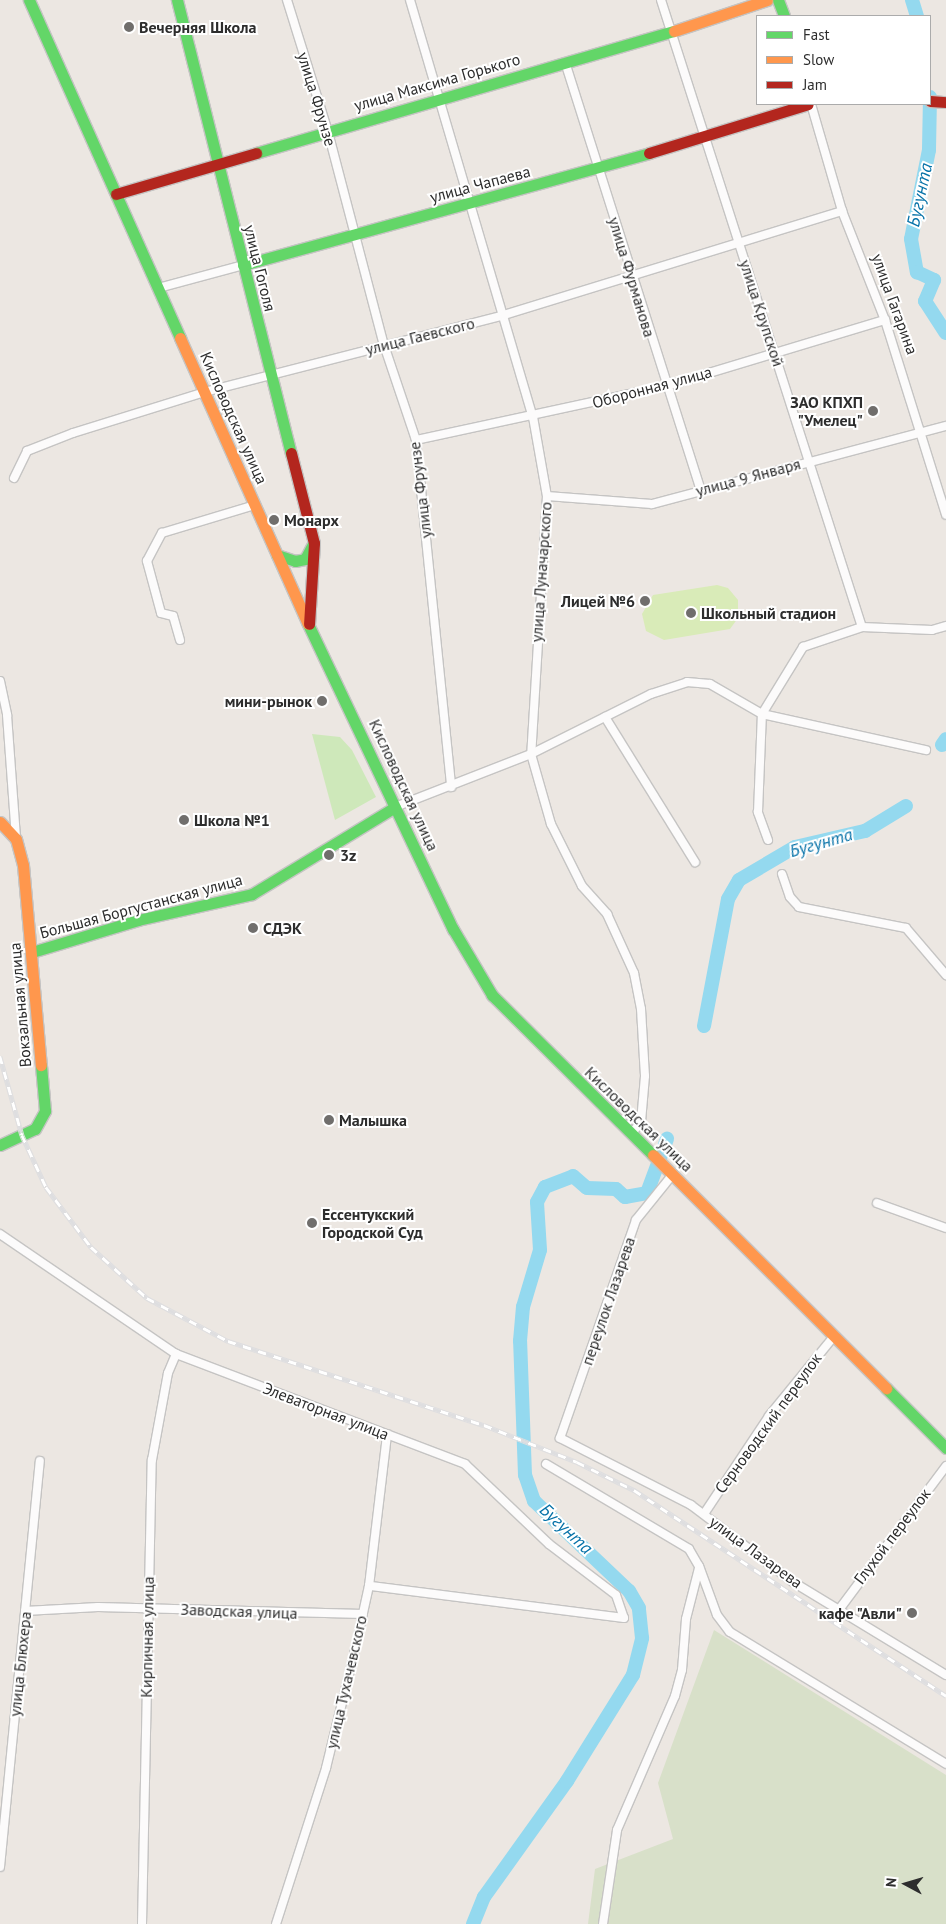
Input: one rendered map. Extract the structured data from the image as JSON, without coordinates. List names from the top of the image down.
{
  "streets": {
    "street": [
      "улица Максима Горького",
      "улица Фрунзе",
      "улица Чапаева",
      "улица Гоголя",
      "улица Фурманова",
      "улица Гагарина",
      "улица Крупской",
      "улица Гаевского",
      "Оборонная улица",
      "Кисловодская улица",
      "улица 9 Января",
      "улица Луначарского",
      "Большая Боргустанская улица",
      "Вокзальная улица",
      "переулок Лазарева",
      "Элеваторная улица",
      "Серноводский переулок",
      "Глухой переулок",
      "улица Лазарева",
      "Заводская улица",
      "Кирпичная улица",
      "улица Блюхера",
      "улица Тухачевского"
    ]
  },
  "crossings": [
    ["улица Максима Горького", "улица Фрунзе"],
    ["улица Максима Горького", "улица Гоголя"],
    ["улица Максима Горького", "улица Фурманова"],
    ["улица Максима Горького", "улица Крупской"],
    ["улица Максима Горького", "Кисловодская улица"],
    ["улица Максима Горького", "улица Луначарского"],
    ["улица Фрунзе", "улица Чапаева"],
    ["улица Фрунзе", "улица Гаевского"],
    ["улица Фрунзе", "Оборонная улица"],
    ["улица Фрунзе", "Большая Боргустанская улица"],
    ["улица Чапаева", "улица Гоголя"],
    ["улица Чапаева", "улица Фурманова"],
    ["улица Чапаева", "улица Крупской"],
    ["улица Чапаева", "Кисловодская улица"],
    ["улица Чапаева", "улица Луначарского"],
    ["улица Гоголя", "улица Гаевского"],
    ["улица Гоголя", "Кисловодская улица"],
    ["улица Фурманова", "улица Гаевского"],
    ["улица Фурманова", "Оборонная улица"],
    ["улица Фурманова", "улица 9 Января"],
    ["улица Гагарина", "улица Гаевского"],
    ["улица Гагарина", "Оборонная улица"],
    ["улица Гагарина", "улица 9 Января"],
    ["улица Крупской", "улица Гаевского"],
    ["улица Крупской", "Оборонная улица"],
    ["улица Крупской", "улица 9 Января"],
    ["улица Гаевского", "Кисловодская улица"],
    ["улица Гаевского", "улица Луначарского"],
    ["Оборонная улица", "улица Луначарского"],
    ["Кисловодская улица", "улица Луначарского"],
    ["Кисловодская улица", "Большая Боргустанская улица"],
    ["Кисловодская улица", "переулок Лазарева"],
    ["Кисловодская улица", "Серноводский переулок"],
    ["улица 9 Января", "улица Луначарского"],
    ["улица Луначарского", "Большая Боргустанская улица"],
    ["Большая Боргустанская улица", "Вокзальная улица"],
    ["переулок Лазарева", "улица Лазарева"],
    ["Элеваторная улица", "Кирпичная улица"],
    ["Элеваторная улица", "улица Тухачевского"],
    ["Серноводский переулок", "улица Лазарева"],
    ["Глухой переулок", "улица Лазарева"],
    ["Заводская улица", "Кирпичная улица"],
    ["Заводская улица", "улица Блюхера"],
    ["Заводская улица", "улица Тухачевского"]
  ],
  "water": ["Бугунта"],
  "places": [
    "Вечерняя Школа",
    "ЗАО КПХП \"Умелец\"",
    "Монарх",
    "Лицей №6",
    "Школьный стадион",
    "мини-рынок",
    "Школа №1",
    "3z",
    "СДЭК",
    "Малышка",
    "Ессентукский Городской Суд",
    "кафе \"Авли\""
  ],
  "legend": ["Fast", "Slow", "Jam"],
  "north": "left"
}
